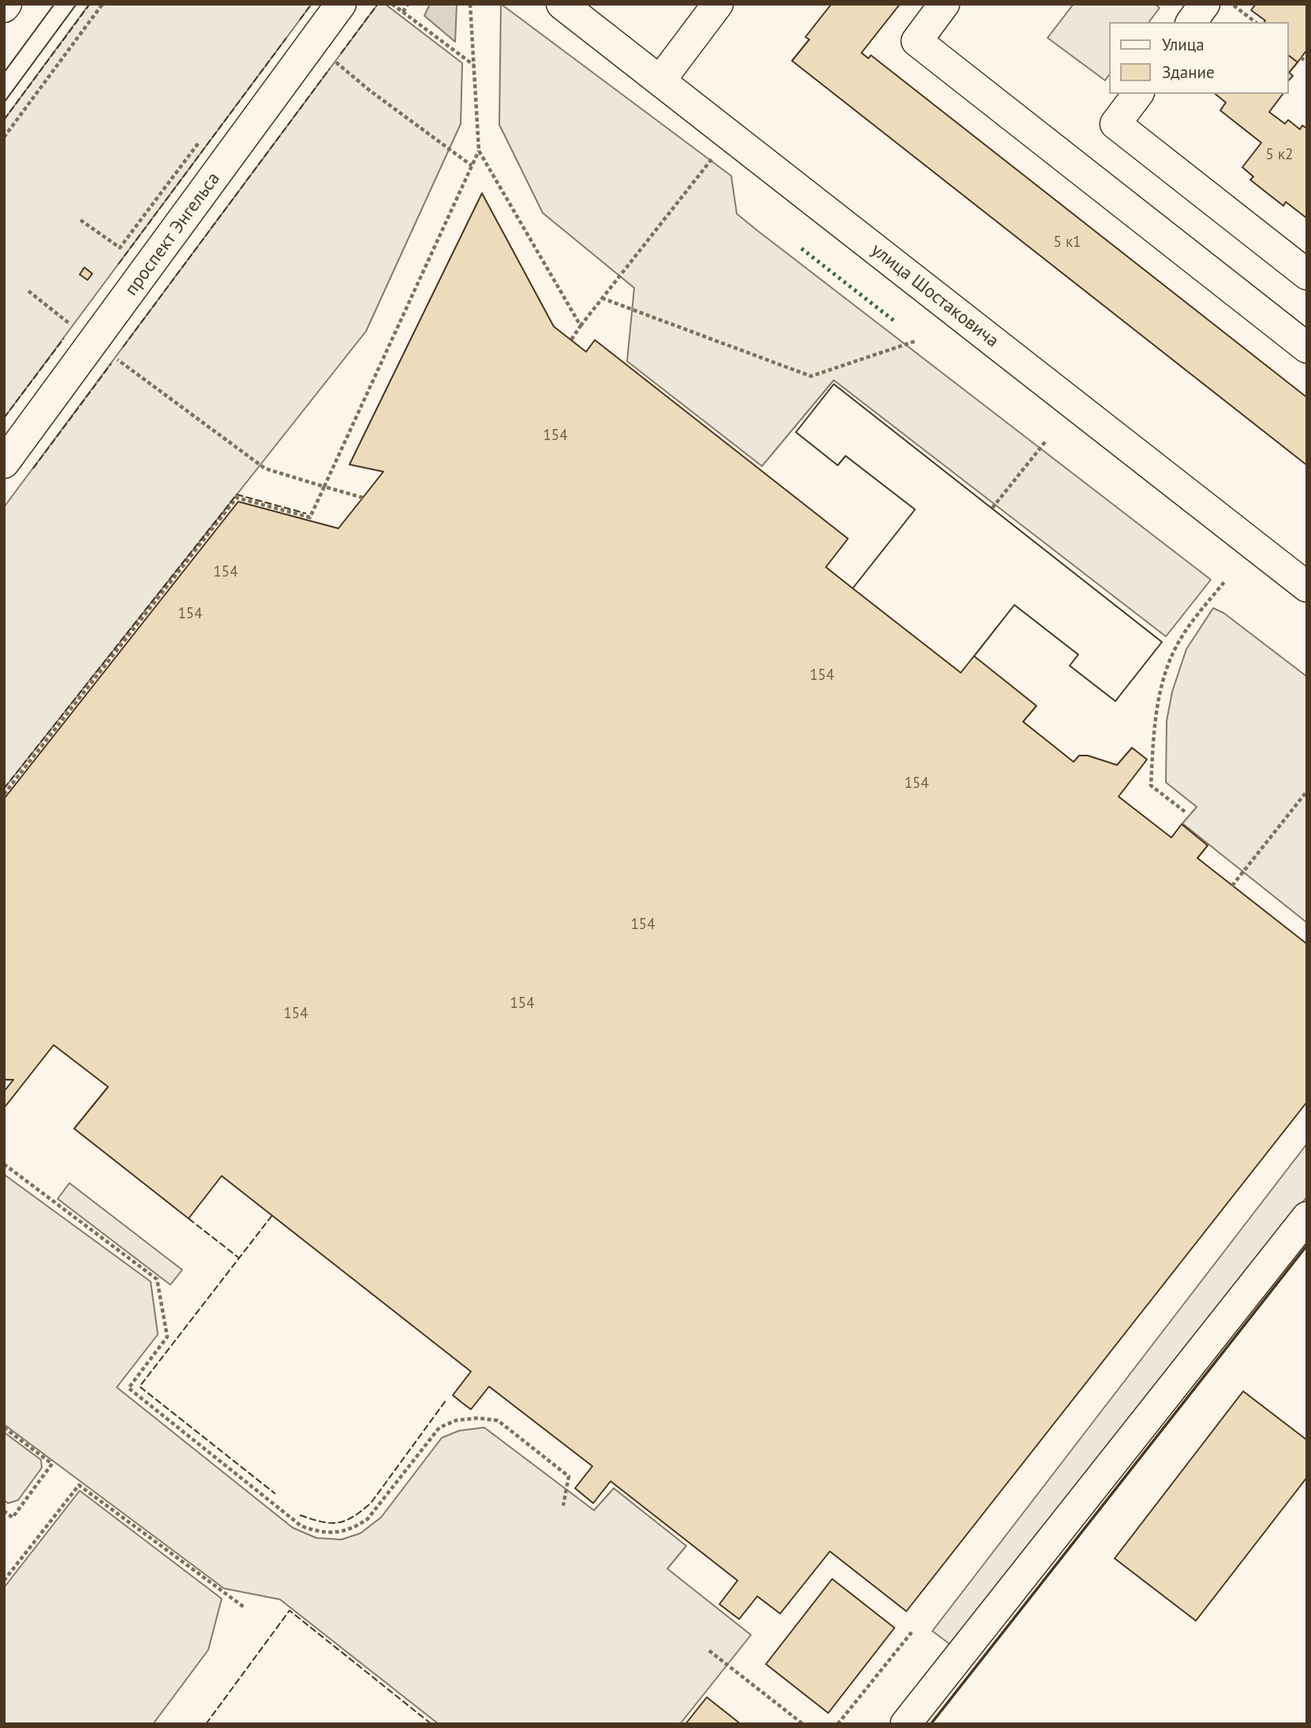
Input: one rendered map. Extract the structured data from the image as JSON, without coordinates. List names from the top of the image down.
{
  "streets": {
    "street": ["проспект Энгельса", "улица Шостаковича"]
  },
  "house_numbers": [
    "5 к2",
    "5 к1",
    "154",
    "154",
    "154",
    "154",
    "154",
    "154",
    "154",
    "154"
  ],
  "legend": ["Улица", "Здание"]
}
